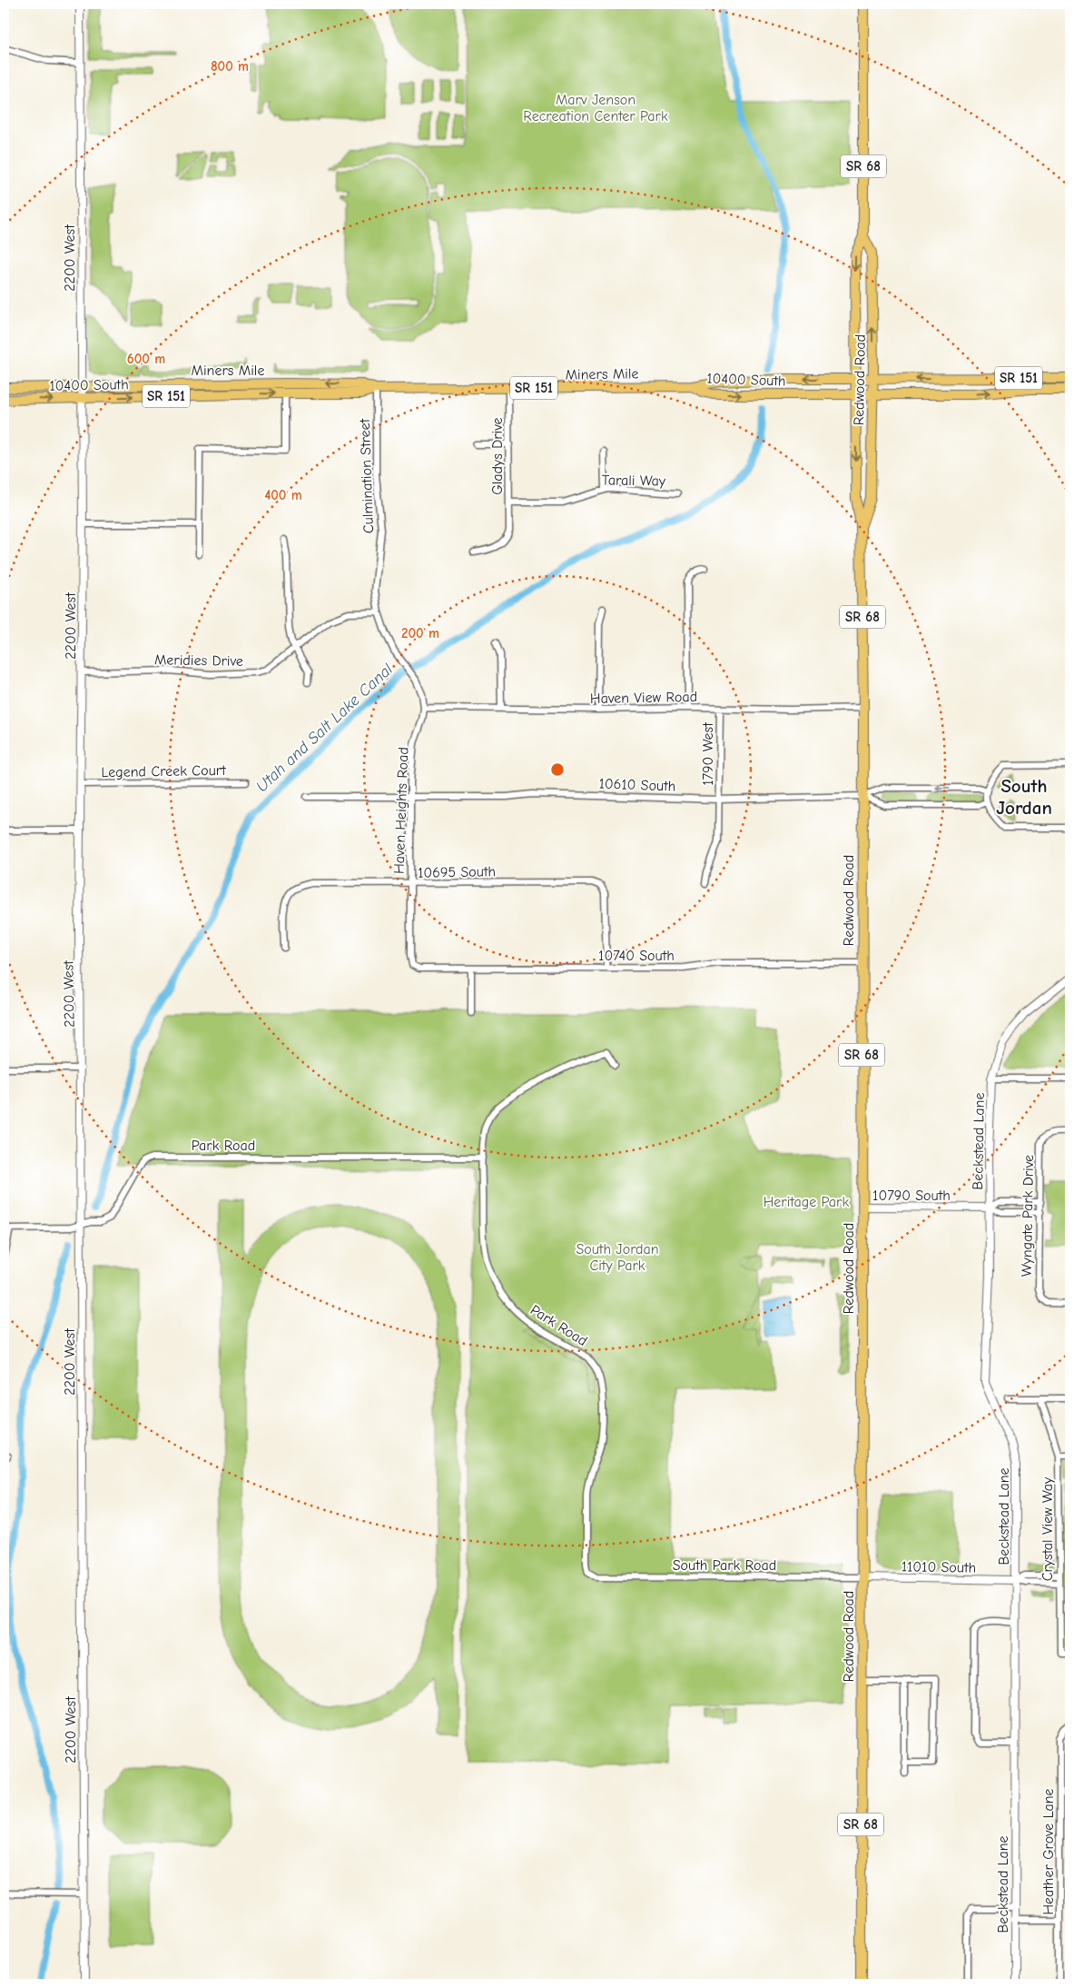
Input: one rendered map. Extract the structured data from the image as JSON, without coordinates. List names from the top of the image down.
{
  "streets": {
    "main road": [
      "SR 68",
      "Miners Mile",
      "SR 151",
      "10400 South",
      "Redwood Road"
    ],
    "street": [
      "2200 West",
      "Gladys Drive",
      "Culmination Street",
      "Tarali Way",
      "Meridies Drive",
      "Haven View Road",
      "1790 West",
      "Legend Creek Court",
      "10610 South",
      "Haven Heights Road",
      "10695 South",
      "10740 South",
      "Beckstead Lane",
      "Park Road",
      "10790 South",
      "Wyngate Park Drive",
      "Crystal View Way",
      "South Park Road",
      "11010 South",
      "Heather Grove Lane"
    ]
  },
  "crossings": [
    ["2200 West", "10400 South"],
    ["2200 West", "Meridies Drive"],
    ["2200 West", "Legend Creek Court"],
    ["2200 West", "Park Road"],
    ["Miners Mile", "10400 South"],
    ["Miners Mile", "Gladys Drive"],
    ["Miners Mile", "Culmination Street"],
    ["10400 South", "Redwood Road"],
    ["Redwood Road", "Haven View Road"],
    ["Redwood Road", "10610 South"],
    ["Redwood Road", "10740 South"],
    ["Redwood Road", "10790 South"],
    ["Redwood Road", "South Park Road"],
    ["Redwood Road", "11010 South"],
    ["Gladys Drive", "Tarali Way"],
    ["Culmination Street", "Meridies Drive"],
    ["Culmination Street", "Haven Heights Road"],
    ["Haven View Road", "1790 West"],
    ["Haven View Road", "Haven Heights Road"],
    ["1790 West", "10610 South"],
    ["10610 South", "Haven Heights Road"],
    ["Haven Heights Road", "10695 South"],
    ["Haven Heights Road", "10740 South"],
    ["10695 South", "10740 South"],
    ["Beckstead Lane", "10790 South"],
    ["Beckstead Lane", "11010 South"],
    ["Park Road", "South Park Road"],
    ["10790 South", "Wyngate Park Drive"],
    ["Crystal View Way", "11010 South"],
    ["South Park Road", "11010 South"]
  ],
  "districts": ["South Jordan"],
  "water": ["Utah and Salt Lake Canal"],
  "parks": ["Marv Jenson Recreation Center Park", "Heritage Park", "South Jordan City Park"],
  "rings": [
    "800 m",
    "600 m",
    "400 m",
    "200 m"
  ]
}
